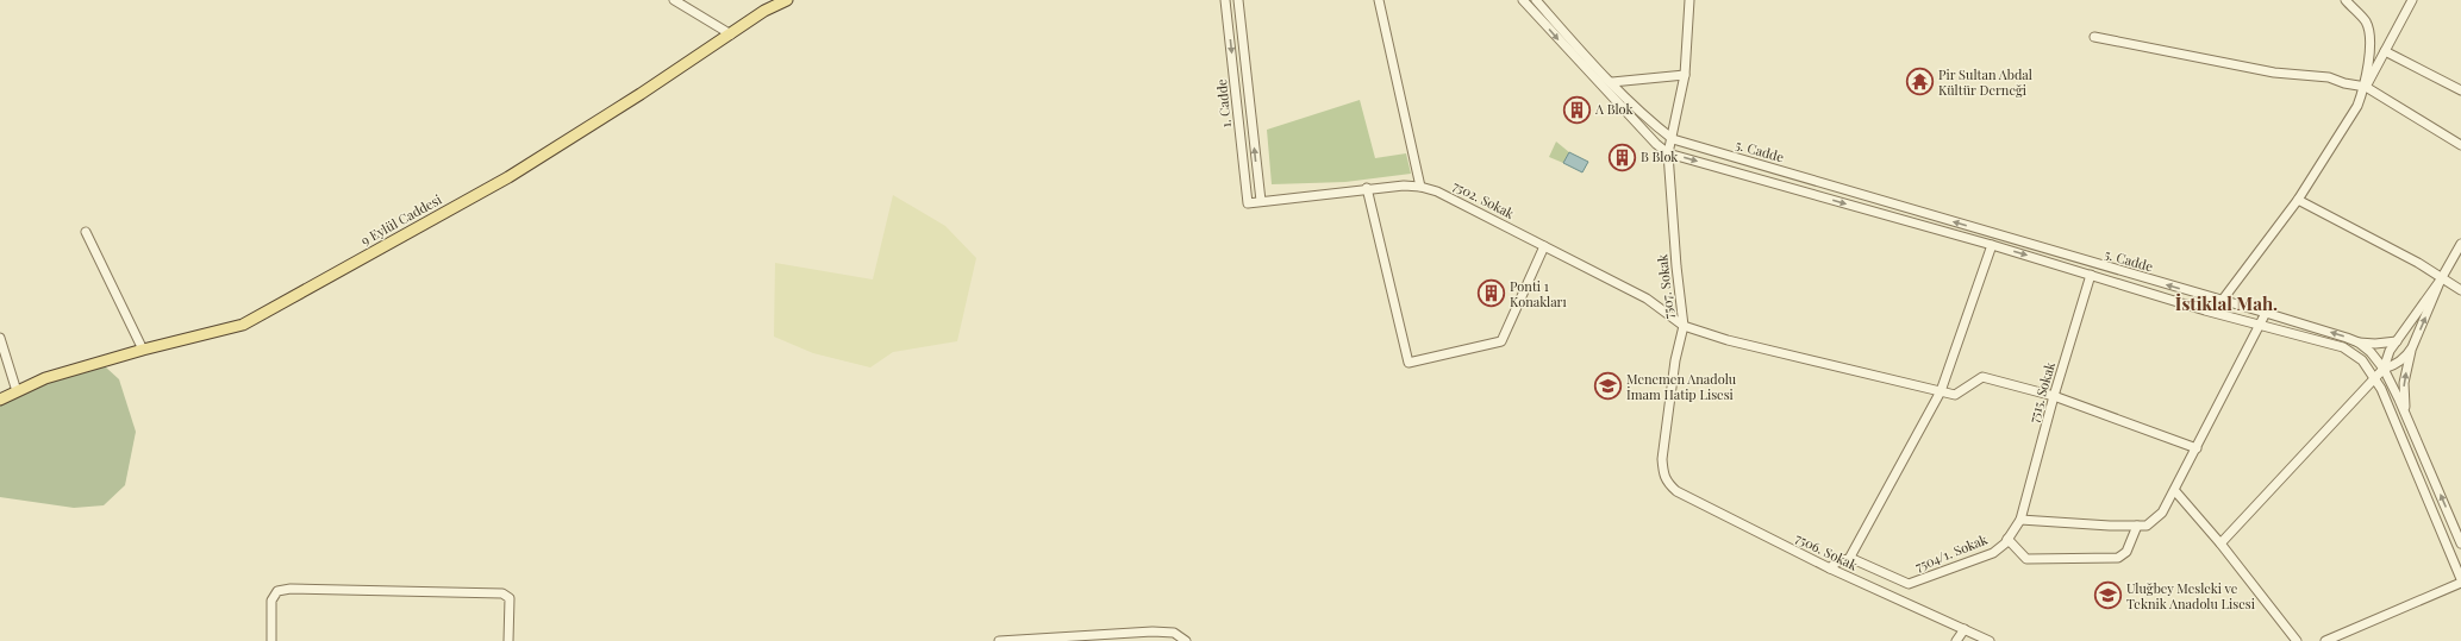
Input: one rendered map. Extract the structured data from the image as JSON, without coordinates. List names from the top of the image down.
{
  "streets": {
    "main road": ["9 Eylül Caddesi"],
    "street": [
      "1. Cadde",
      "5. Cadde",
      "7502. Sokak",
      "7507. Sokak",
      "7515. Sokak",
      "7506. Sokak",
      "7504/1. Sokak"
    ]
  },
  "crossings": [
    ["1. Cadde", "7502. Sokak"],
    ["5. Cadde", "7507. Sokak"],
    ["7502. Sokak", "7507. Sokak"],
    ["7502. Sokak", "7515. Sokak"],
    ["7507. Sokak", "7506. Sokak"],
    ["7515. Sokak", "7504/1. Sokak"]
  ],
  "districts": ["İstiklal Mah."],
  "places": {
    "temple": ["Pir Sultan Abdal Kültür Derneği"],
    "building": ["A Blok", "B Blok", "Ponti 1 Konakları"],
    "school or university": ["Menemen Anadolu İmam Hatip Lisesi", "Uluğbey Mesleki ve Teknik Anadolu Lisesi"]
  }
}
